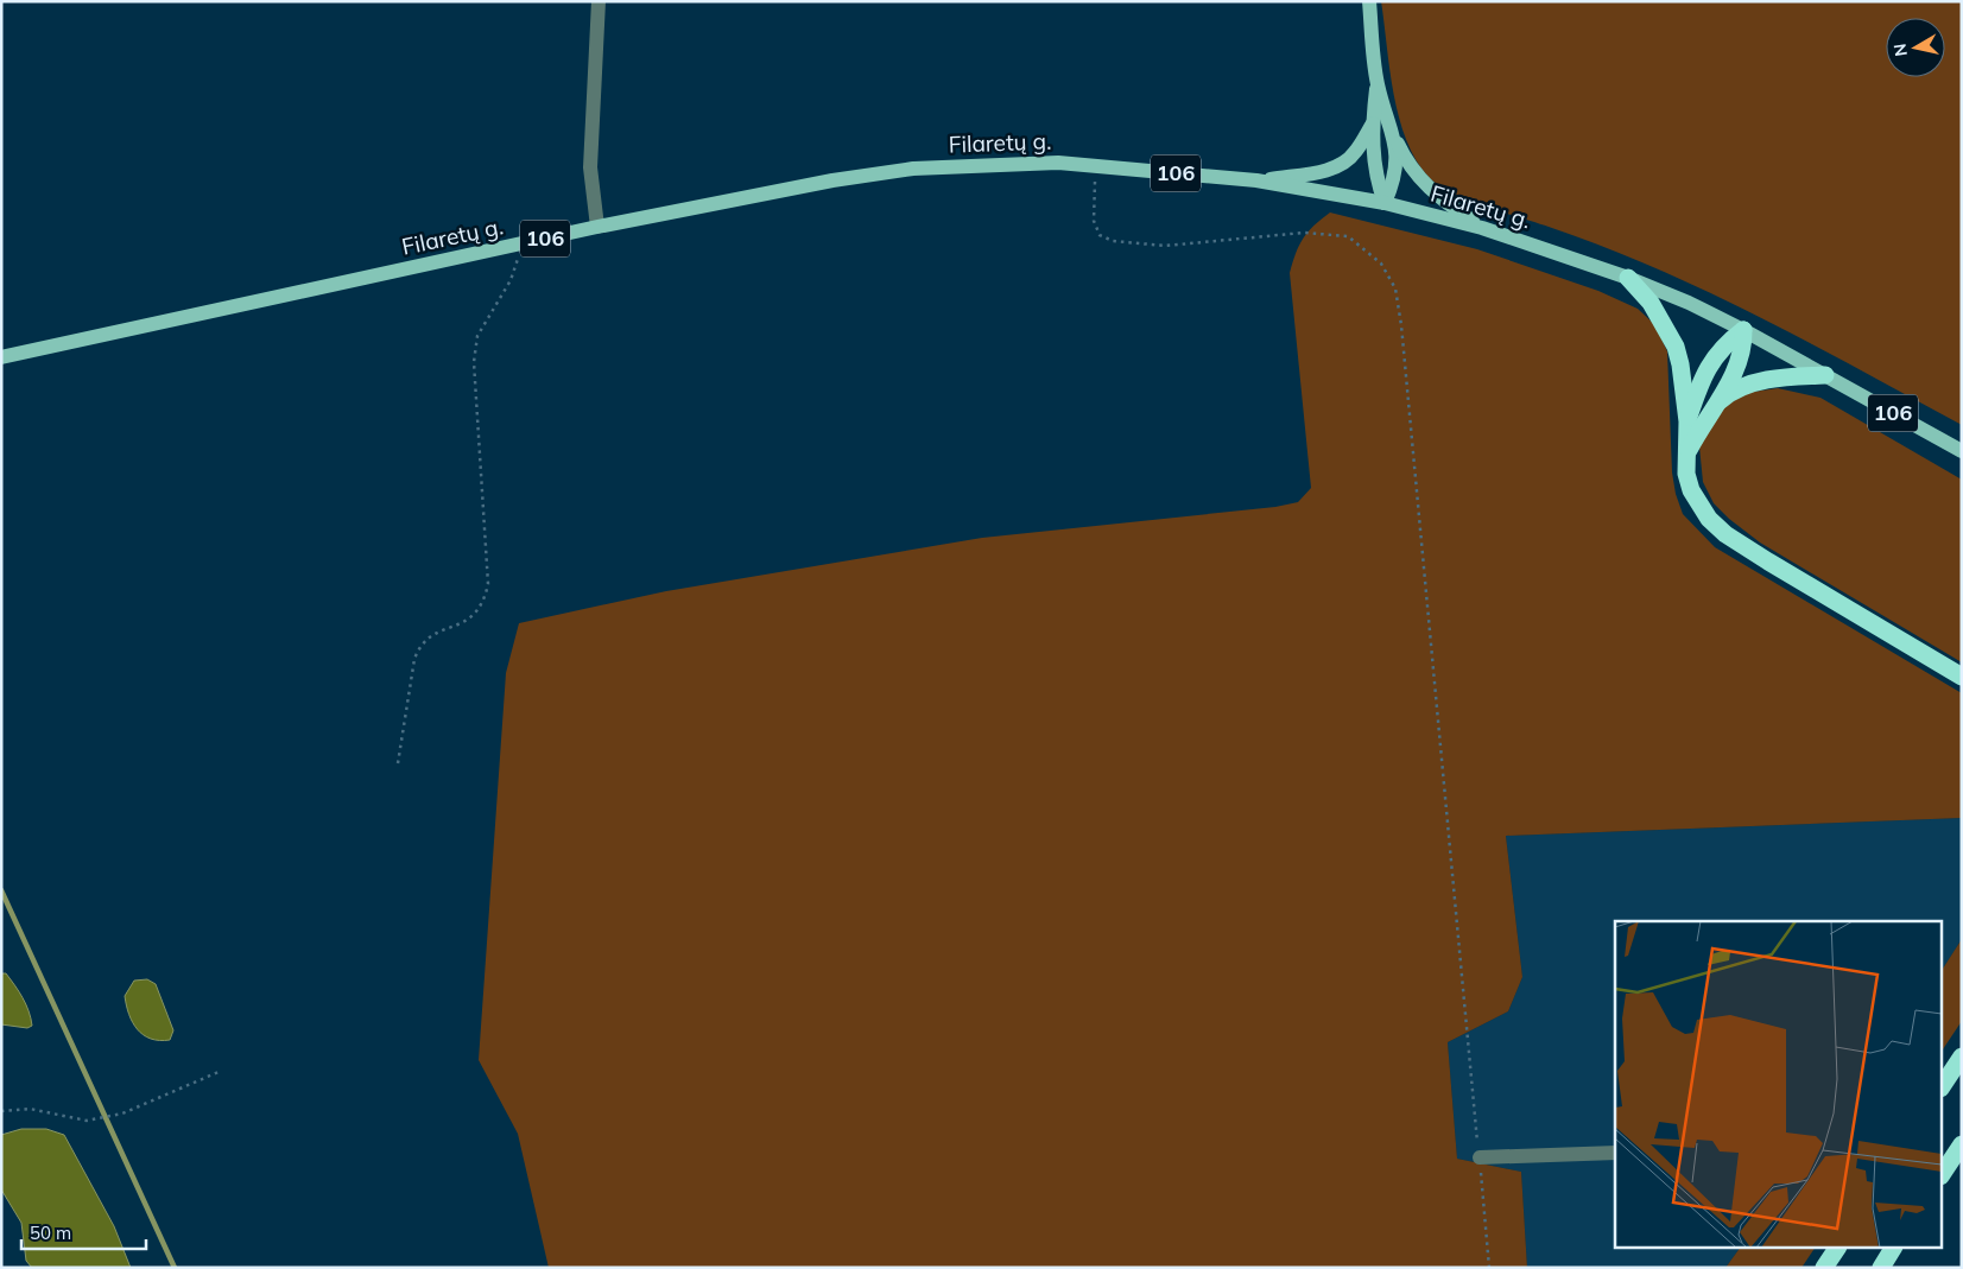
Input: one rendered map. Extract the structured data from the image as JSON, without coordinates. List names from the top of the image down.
{
  "streets": {
    "main road": ["Filaretų g.", "106"]
  },
  "scale_bar": "50 m",
  "north": "left"
}
